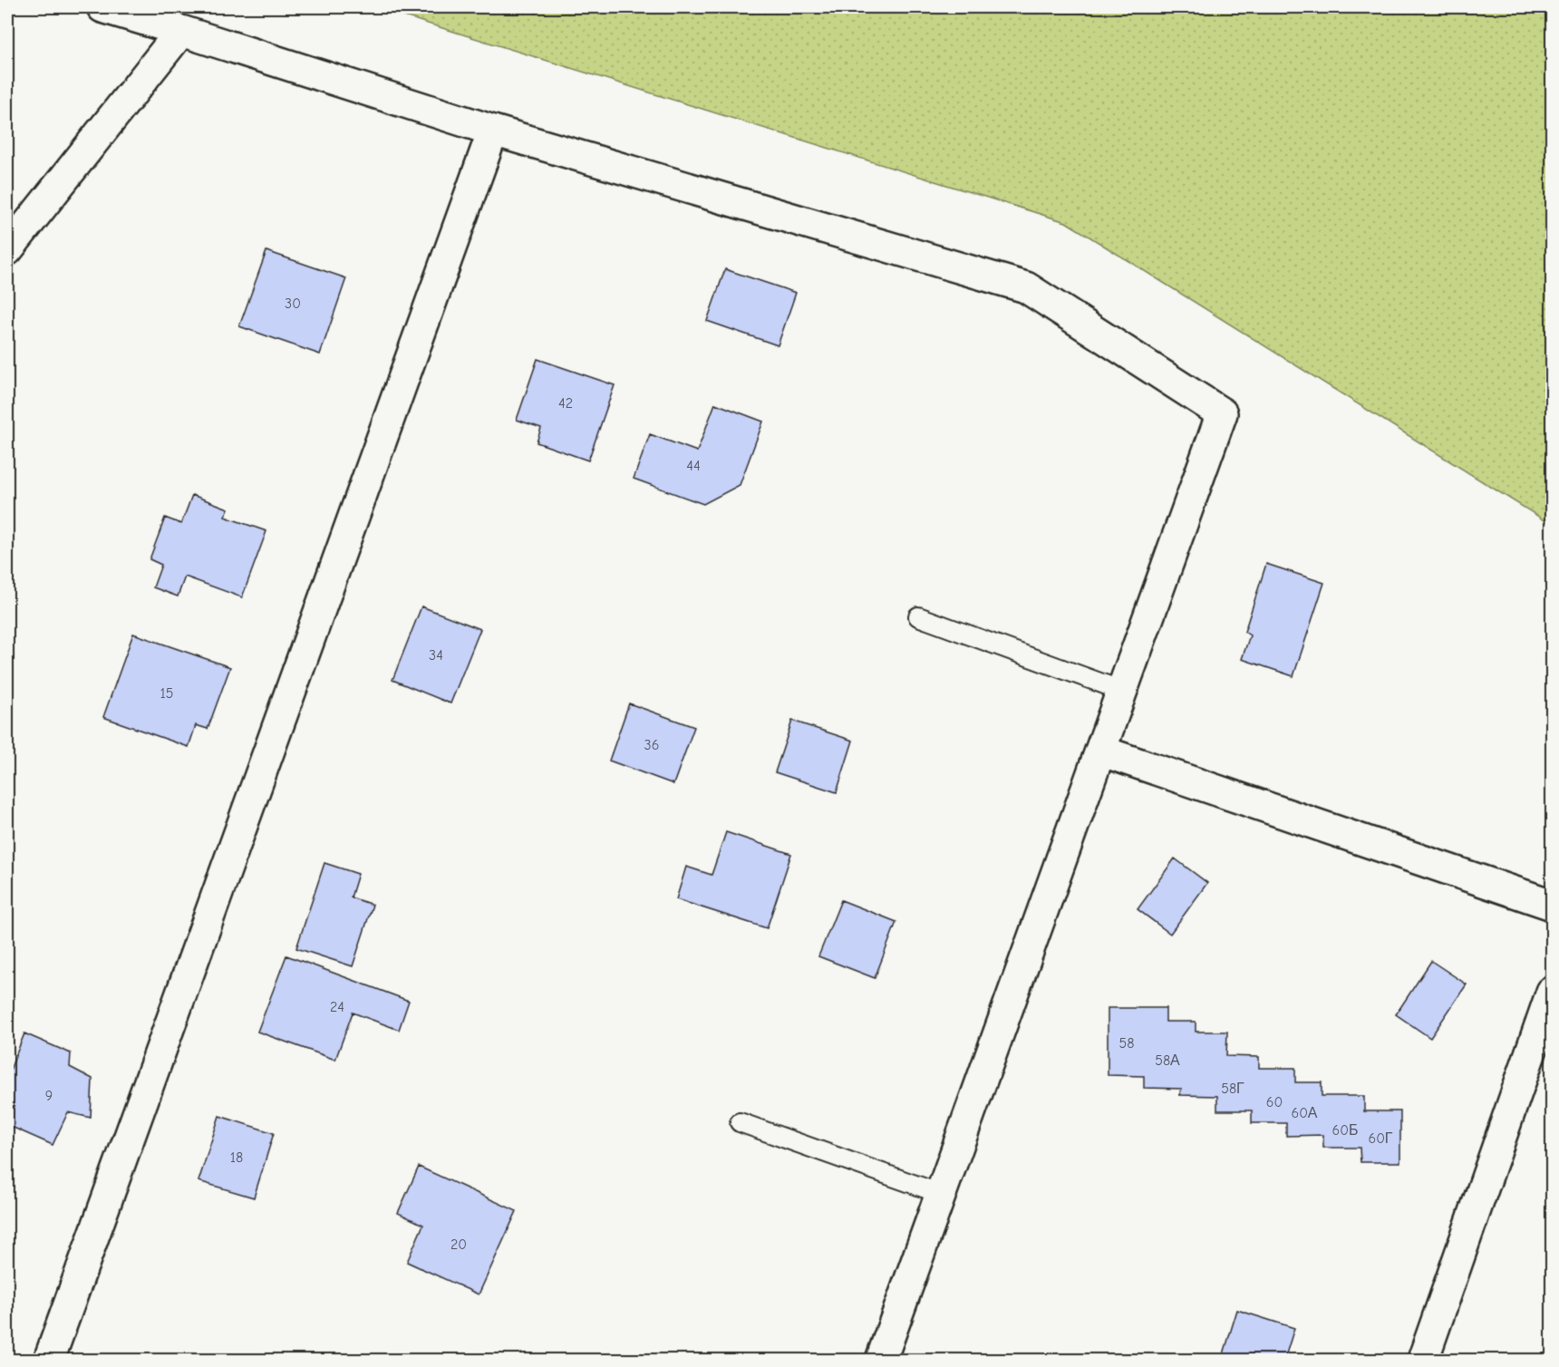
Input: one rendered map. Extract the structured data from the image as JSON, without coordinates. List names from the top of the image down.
{
  "house_numbers": [
    "30",
    "42",
    "44",
    "34",
    "15",
    "36",
    "24",
    "58",
    "58А",
    "58Г",
    "9",
    "60",
    "60А",
    "60Б",
    "60Г",
    "18",
    "20"
  ]
}
